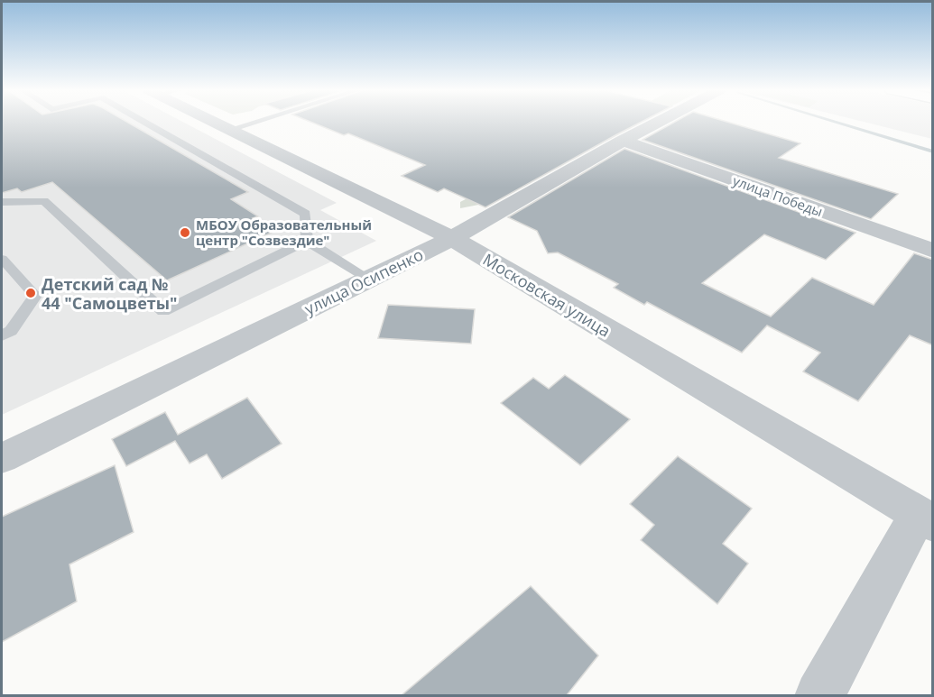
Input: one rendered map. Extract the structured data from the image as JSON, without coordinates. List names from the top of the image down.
{
  "streets": {
    "street": ["улица Победы", "улица Осипенко", "Московская улица"]
  },
  "crossings": [
    ["улица Победы", "улица Осипенко"],
    ["улица Осипенко", "Московская улица"]
  ],
  "places": ["МБОУ Образовательный центр \"Созвездие\"", "Детский сад № 44 \"Самоцветы\""]
}
